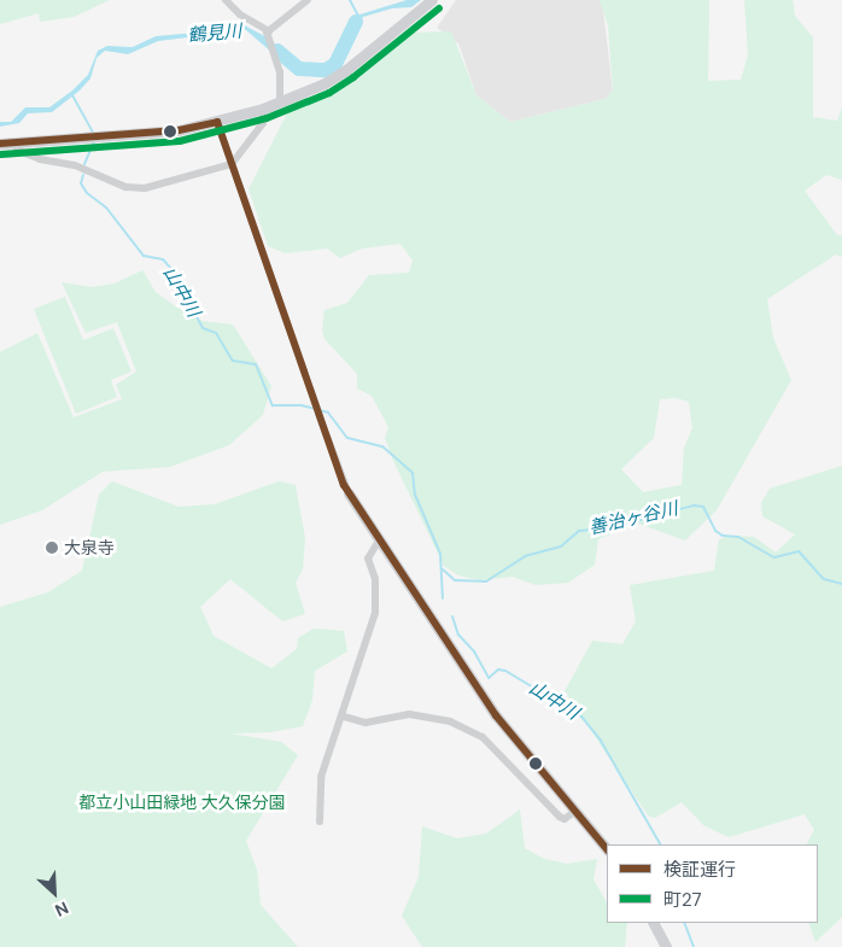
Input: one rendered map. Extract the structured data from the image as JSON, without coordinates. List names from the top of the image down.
{
  "water": ["鶴見川", "山中川", "善治ヶ谷川"],
  "parks": ["都立小山田緑地 大久保分園"],
  "places": ["大泉寺"],
  "lines": ["transit line 町27", "transit line 検証運行"],
  "legend": ["検証運行", "町27"],
  "north": "bottom right"
}
